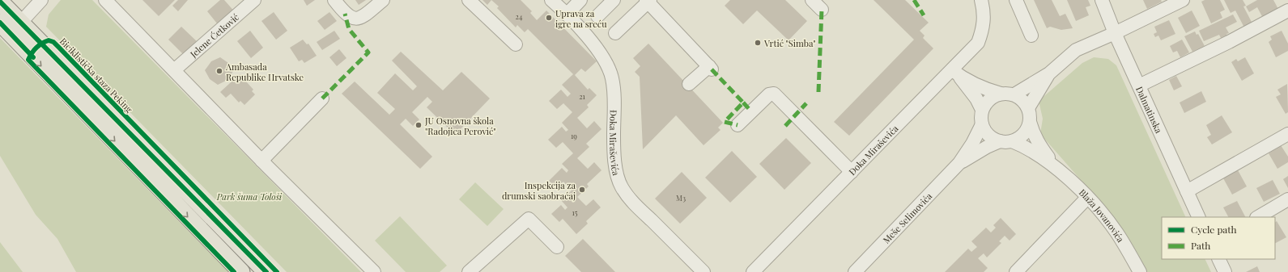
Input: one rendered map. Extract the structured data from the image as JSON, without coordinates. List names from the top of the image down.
{
  "streets": {
    "street": [
      "Jelene Ćetković",
      "Dalmatinska",
      "Đoka Miraševića",
      "Blaža Jovanovića",
      "Meše Selimovića"
    ],
    "cycle path": ["Biciklistička staza Peking"]
  },
  "crossings": [
    ["Blaža Jovanovića", "Meše Selimovića"]
  ],
  "parks": ["Park šuma Tološi"],
  "places": [
    "Uprava za igre na sreću",
    "Vrtić \"Simba\"",
    "Ambasada Republike Hrvatske",
    "JU Osnovna škola \"Radojica Perović\"",
    "Inspekcija za drumski saobraćaj"
  ],
  "house_numbers": [
    "24",
    "21",
    "19",
    "M3",
    "15"
  ],
  "legend": ["Cycle path", "Path"]
}
